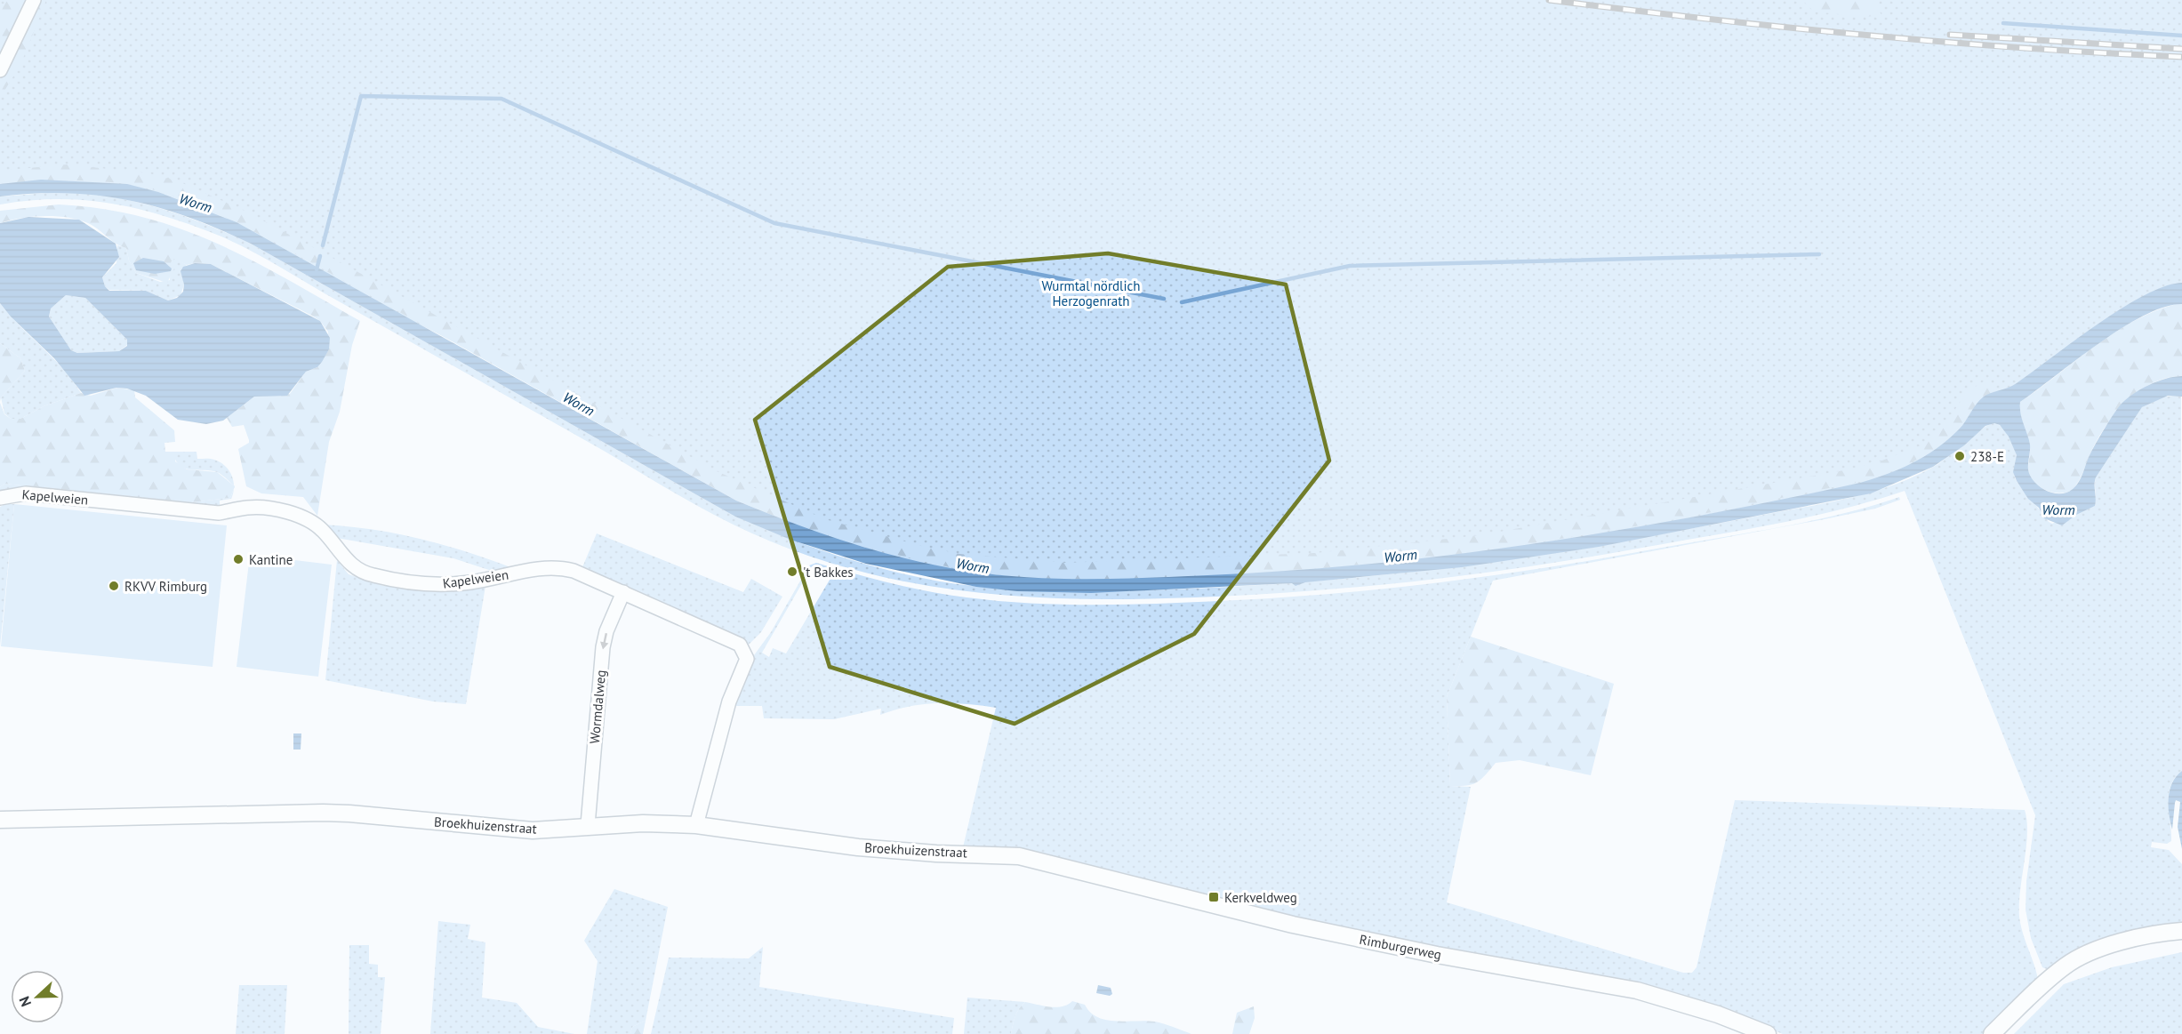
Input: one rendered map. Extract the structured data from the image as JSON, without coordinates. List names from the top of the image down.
{
  "streets": {
    "street": [
      "Kapelweien",
      "Wormdalweg",
      "Broekhuizenstraat",
      "Rimburgerweg"
    ]
  },
  "crossings": [
    ["Kapelweien", "Wormdalweg"],
    ["Kapelweien", "Broekhuizenstraat"],
    ["Wormdalweg", "Broekhuizenstraat"],
    ["Broekhuizenstraat", "Rimburgerweg"]
  ],
  "one_way": ["Wormdalweg"],
  "water": ["Worm"],
  "parks": ["Wurmtal nördlich Herzogenrath"],
  "places": {
    "other": [
      "238-E",
      "Kantine",
      "'t Bakkes",
      "RKVV Rimburg"
    ],
    "transit": ["Kerkveldweg"]
  },
  "north": "left"
}
